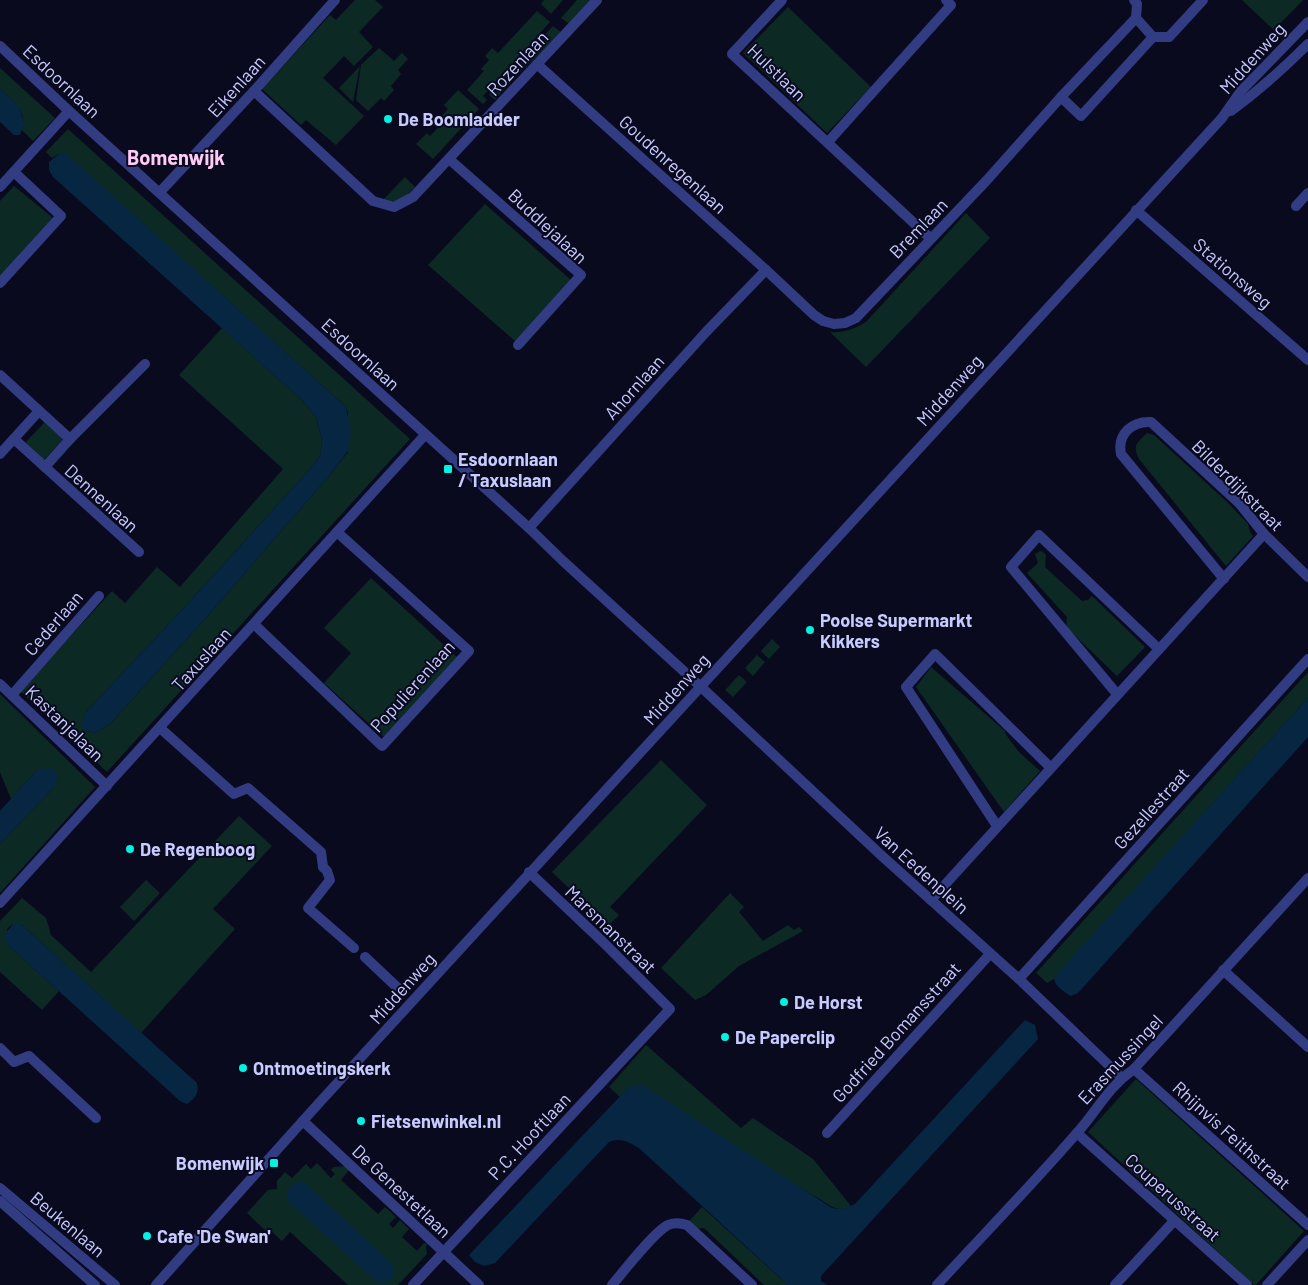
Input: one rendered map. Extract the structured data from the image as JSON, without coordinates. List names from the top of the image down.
{
  "streets": {
    "street": [
      "Middenweg",
      "Rozenlaan",
      "Hulstlaan",
      "Esdoornlaan",
      "Eikenlaan",
      "Goudenregenlaan",
      "Buddlejalaan",
      "Bremlaan",
      "Stationsweg",
      "Ahornlaan",
      "Bilderdijkstraat",
      "Dennenlaan",
      "Cederlaan",
      "Taxuslaan",
      "Populierenlaan",
      "Kastanjelaan",
      "Gezellestraat",
      "Van Eedenplein",
      "Marsmanstraat",
      "Godfried Bomansstraat",
      "Erasmussingel",
      "Rhijnvis Feithstraat",
      "P.C. Hooftlaan",
      "De Genestetlaan",
      "Couperusstraat",
      "Beukenlaan"
    ]
  },
  "crossings": [
    ["Middenweg", "Esdoornlaan"],
    ["Middenweg", "Stationsweg"],
    ["Middenweg", "Van Eedenplein"],
    ["Middenweg", "Marsmanstraat"],
    ["Middenweg", "De Genestetlaan"],
    ["Rozenlaan", "Eikenlaan"],
    ["Rozenlaan", "Goudenregenlaan"],
    ["Rozenlaan", "Buddlejalaan"],
    ["Hulstlaan", "Bremlaan"],
    ["Esdoornlaan", "Eikenlaan"],
    ["Esdoornlaan", "Ahornlaan"],
    ["Esdoornlaan", "Taxuslaan"],
    ["Esdoornlaan", "Van Eedenplein"],
    ["Goudenregenlaan", "Bremlaan"],
    ["Goudenregenlaan", "Ahornlaan"],
    ["Cederlaan", "Kastanjelaan"],
    ["Taxuslaan", "Populierenlaan"],
    ["Taxuslaan", "Kastanjelaan"],
    ["Gezellestraat", "Van Eedenplein"],
    ["Van Eedenplein", "Godfried Bomansstraat"],
    ["Van Eedenplein", "Erasmussingel"],
    ["Marsmanstraat", "P.C. Hooftlaan"],
    ["Erasmussingel", "Rhijnvis Feithstraat"],
    ["Erasmussingel", "Couperusstraat"],
    ["P.C. Hooftlaan", "De Genestetlaan"]
  ],
  "districts": ["Bomenwijk"],
  "places": {
    "other": [
      "De Boomladder",
      "Poolse Supermarkt Kikkers",
      "De Regenboog",
      "De Horst",
      "De Paperclip",
      "Ontmoetingskerk",
      "Fietsenwinkel.nl",
      "Cafe 'De Swan'"
    ],
    "transit": ["Esdoornlaan / Taxuslaan", "Bomenwijk"]
  }
}
